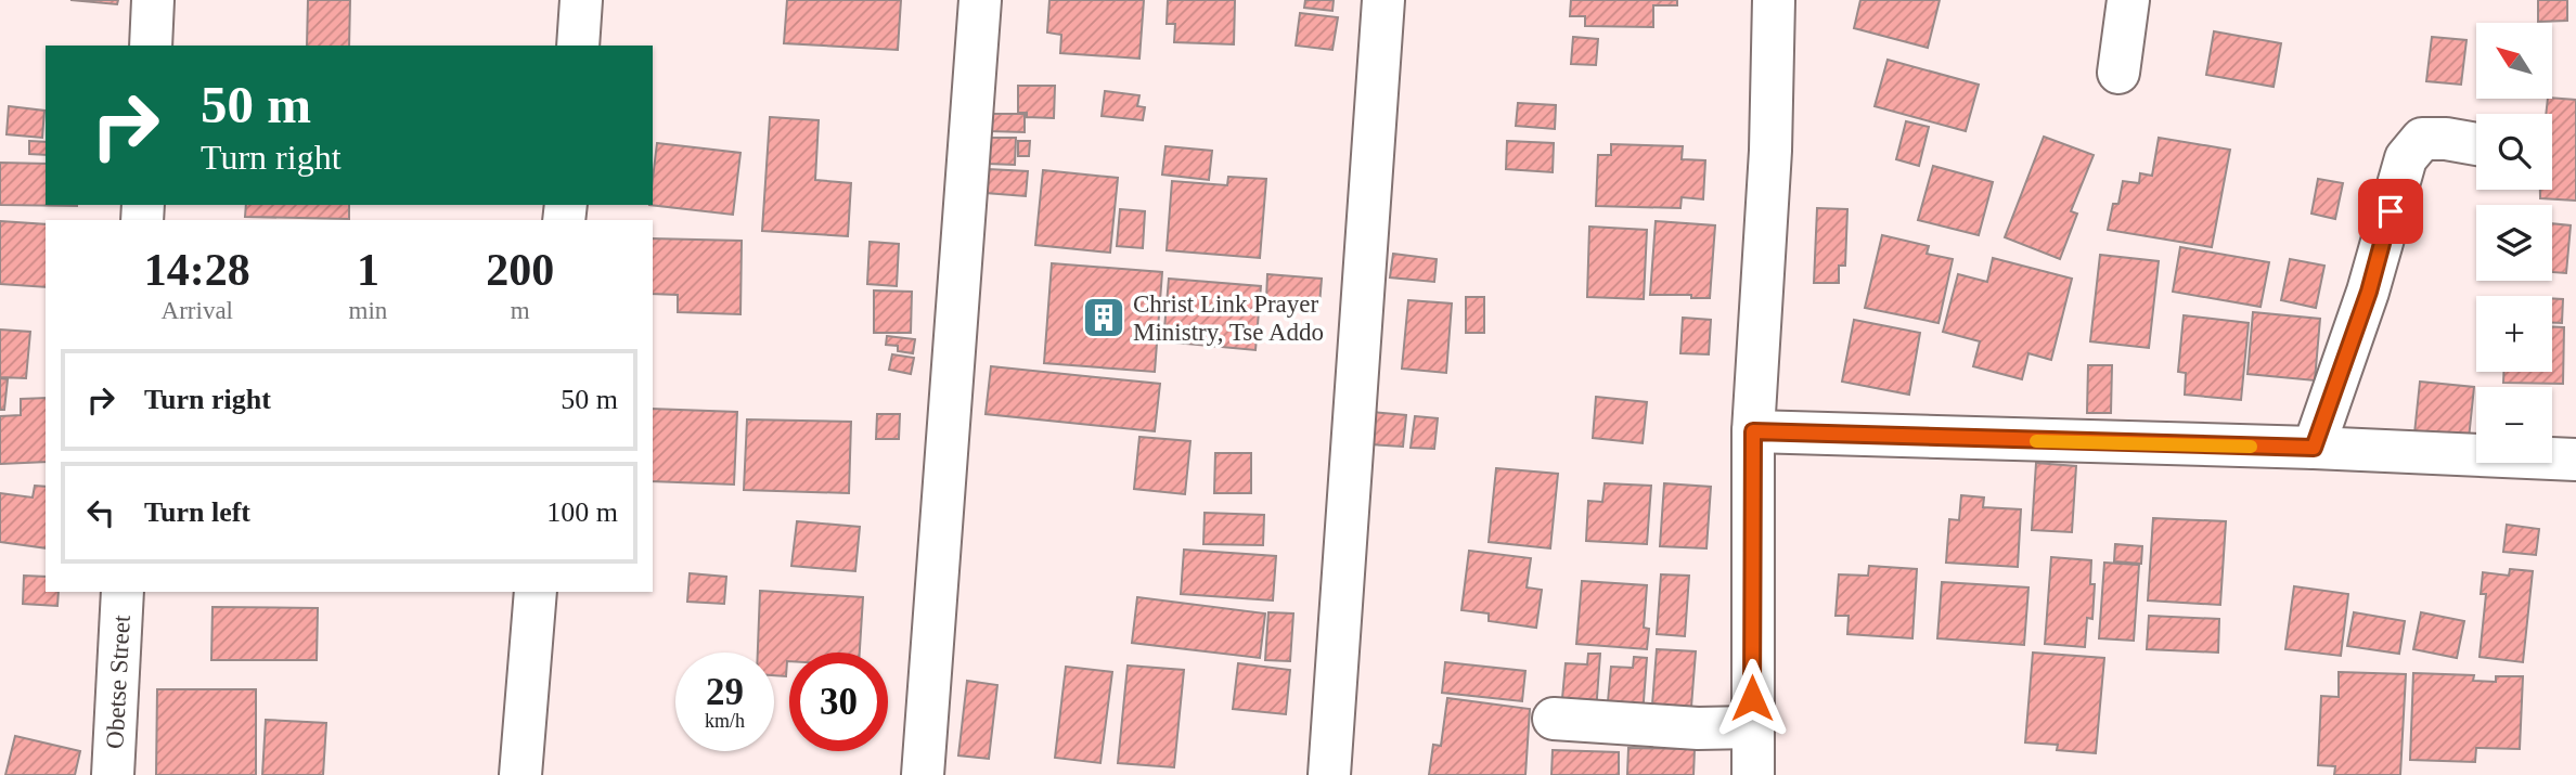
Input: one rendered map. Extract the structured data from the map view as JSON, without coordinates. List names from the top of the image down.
{
  "streets": {
    "street": ["Obetse Street"]
  },
  "places": {
    "building": ["Christ Link Prayer Ministry, Tse Addo"]
  },
  "north": "top left",
  "page": {
    "map_buttons": ["+", "−"],
    "turn": ["50 m", "Turn right"],
    "eta": [
      "14:28",
      "Arrival",
      "1",
      "min",
      "200",
      "m"
    ],
    "list": [
      {
        "name": "Turn right",
        "value": "50 m"
      },
      {
        "name": "Turn left",
        "value": "100 m"
      }
    ],
    "speed": "29 km/h",
    "limit": "30"
  }
}
